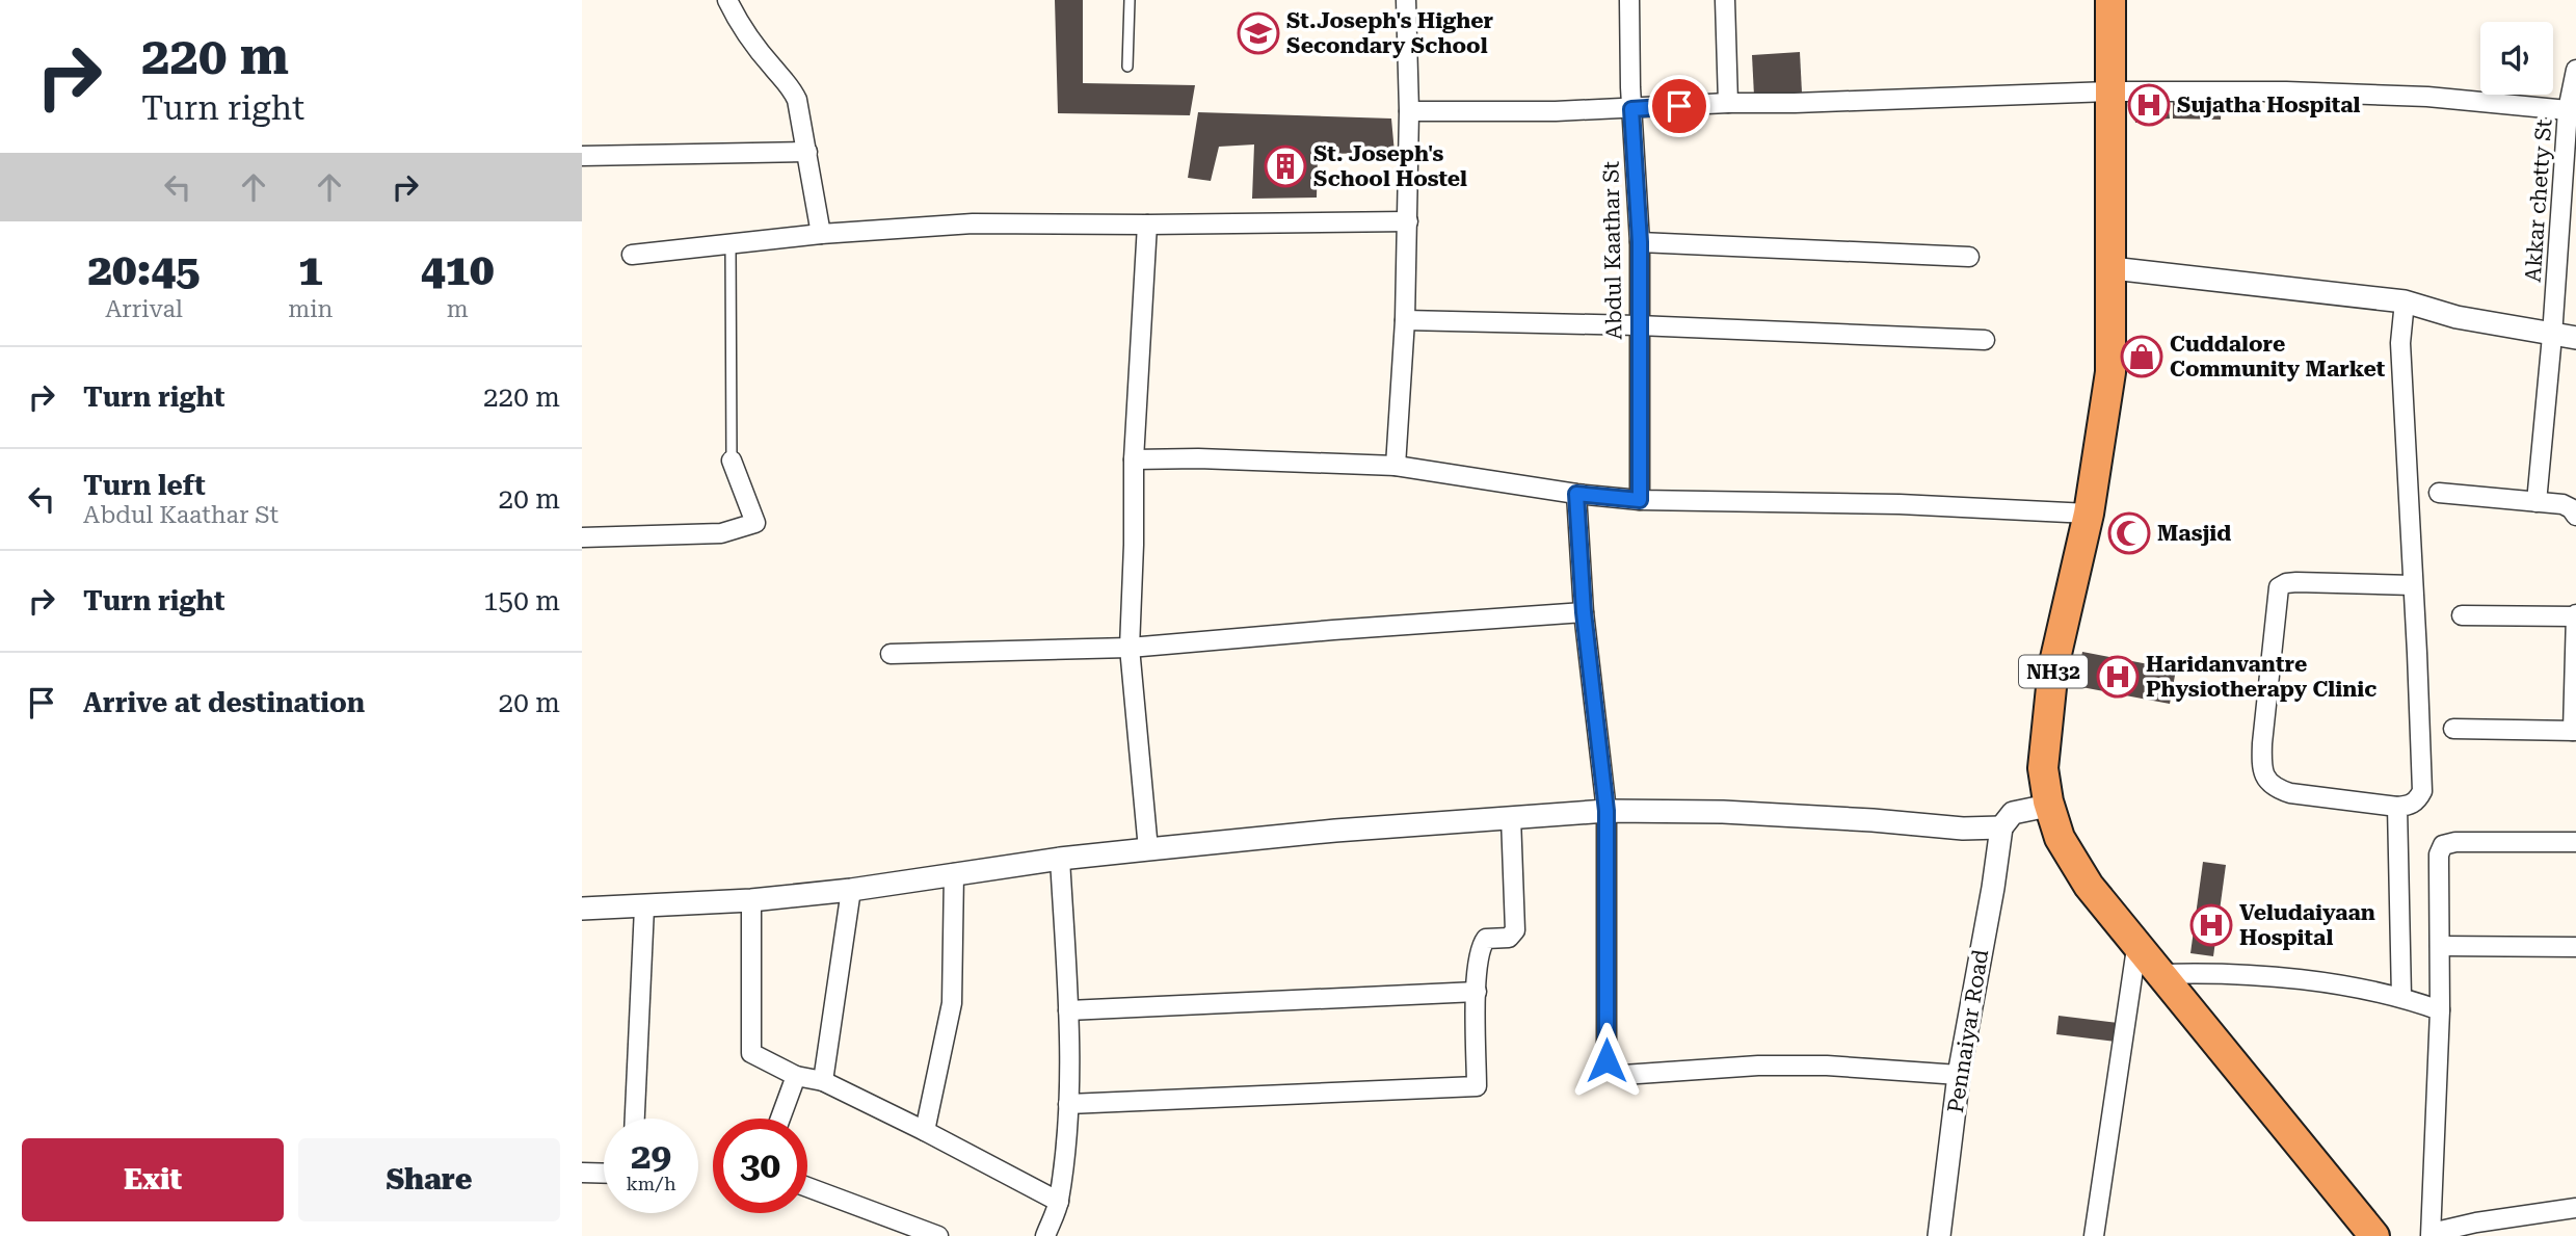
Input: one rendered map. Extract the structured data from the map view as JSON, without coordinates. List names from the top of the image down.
{
  "streets": {
    "highway": ["NH32"],
    "street": ["Akkar chetty St", "Abdul Kaathar St", "Pennaiyar Road"]
  },
  "places": {
    "school or university": ["St.Joseph's Higher Secondary School"],
    "hospital": ["Sujatha Hospital", "Haridanvantre Physiotherapy Clinic", "Veludaiyaan Hospital"],
    "building": ["St. Joseph's School Hostel"],
    "shop": ["Cuddalore Community Market"],
    "mosque": ["Masjid"]
  },
  "page": {
    "turn": ["220 m", "Turn right"],
    "eta": [
      "20:45",
      "Arrival",
      "1",
      "min",
      "410",
      "m"
    ],
    "list": [
      {
        "name": "Turn right",
        "value": "220 m"
      },
      {
        "name": "Turn left",
        "note": "Abdul Kaathar St",
        "value": "20 m"
      },
      {
        "name": "Turn right",
        "value": "150 m"
      },
      {
        "name": "Arrive at destination",
        "value": "20 m"
      }
    ],
    "speed": "29 km/h",
    "limit": "30",
    "buttons": ["Exit", "Share"]
  }
}
